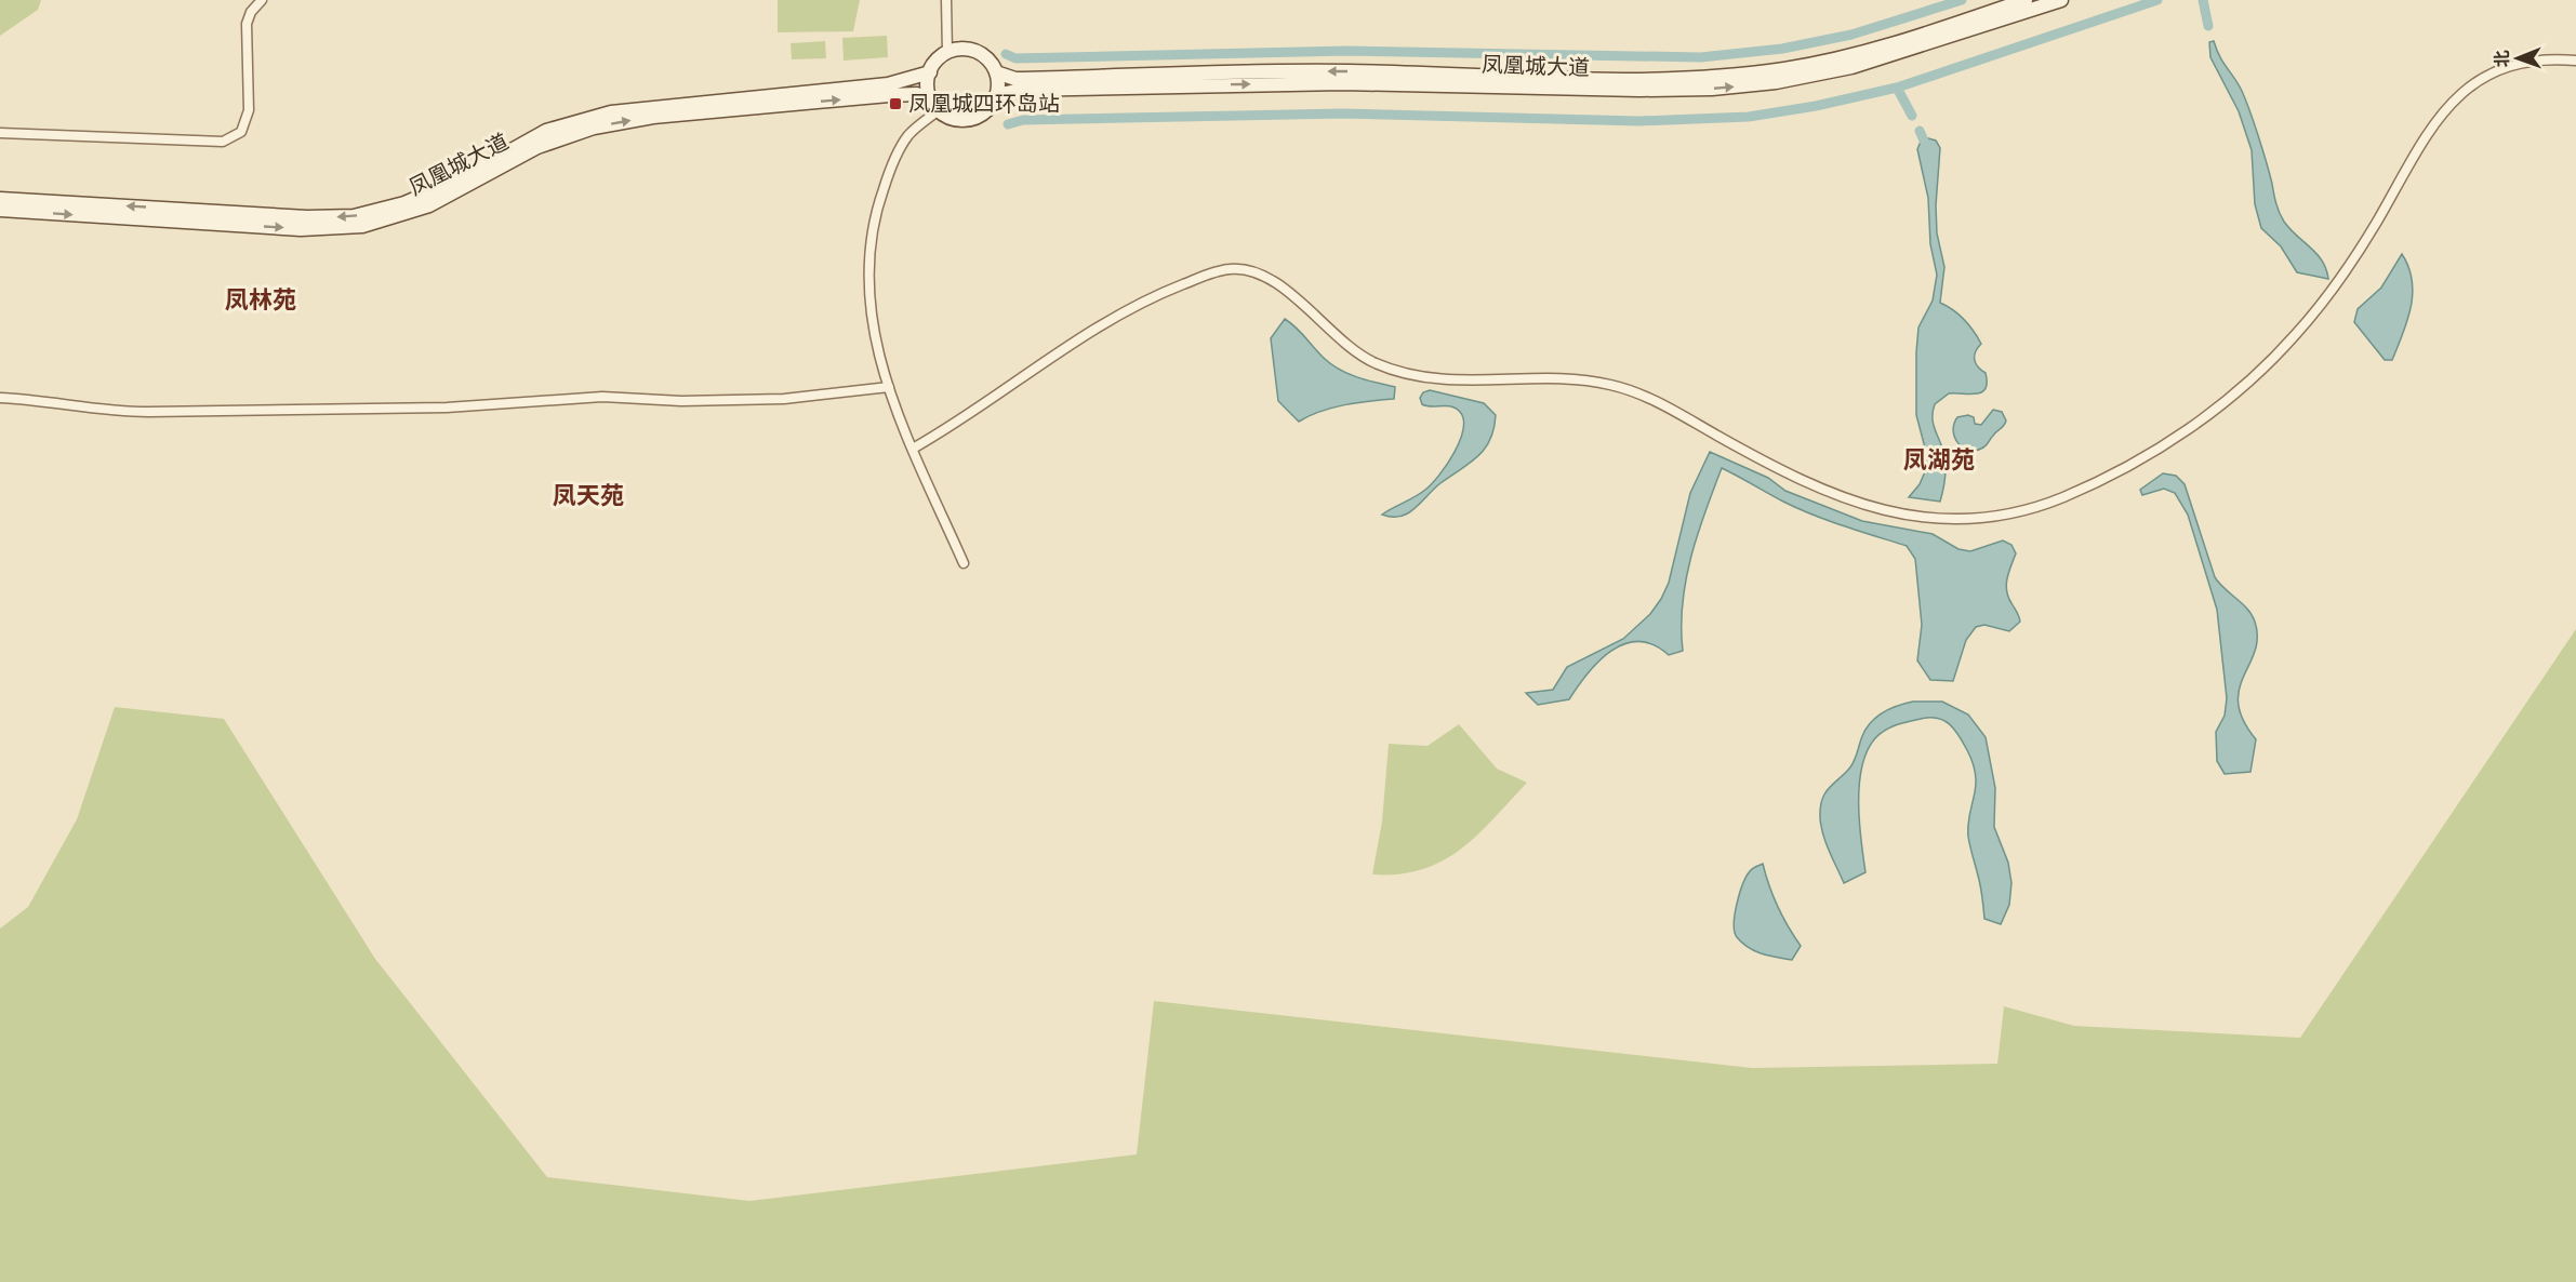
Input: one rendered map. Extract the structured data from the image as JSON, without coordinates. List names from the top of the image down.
{
  "streets": {
    "main road": ["凤凰城大道"]
  },
  "districts": ["凤林苑", "凤湖苑", "凤天苑"],
  "places": {
    "transit": ["凤凰城四环岛站"]
  },
  "north": "left"
}
